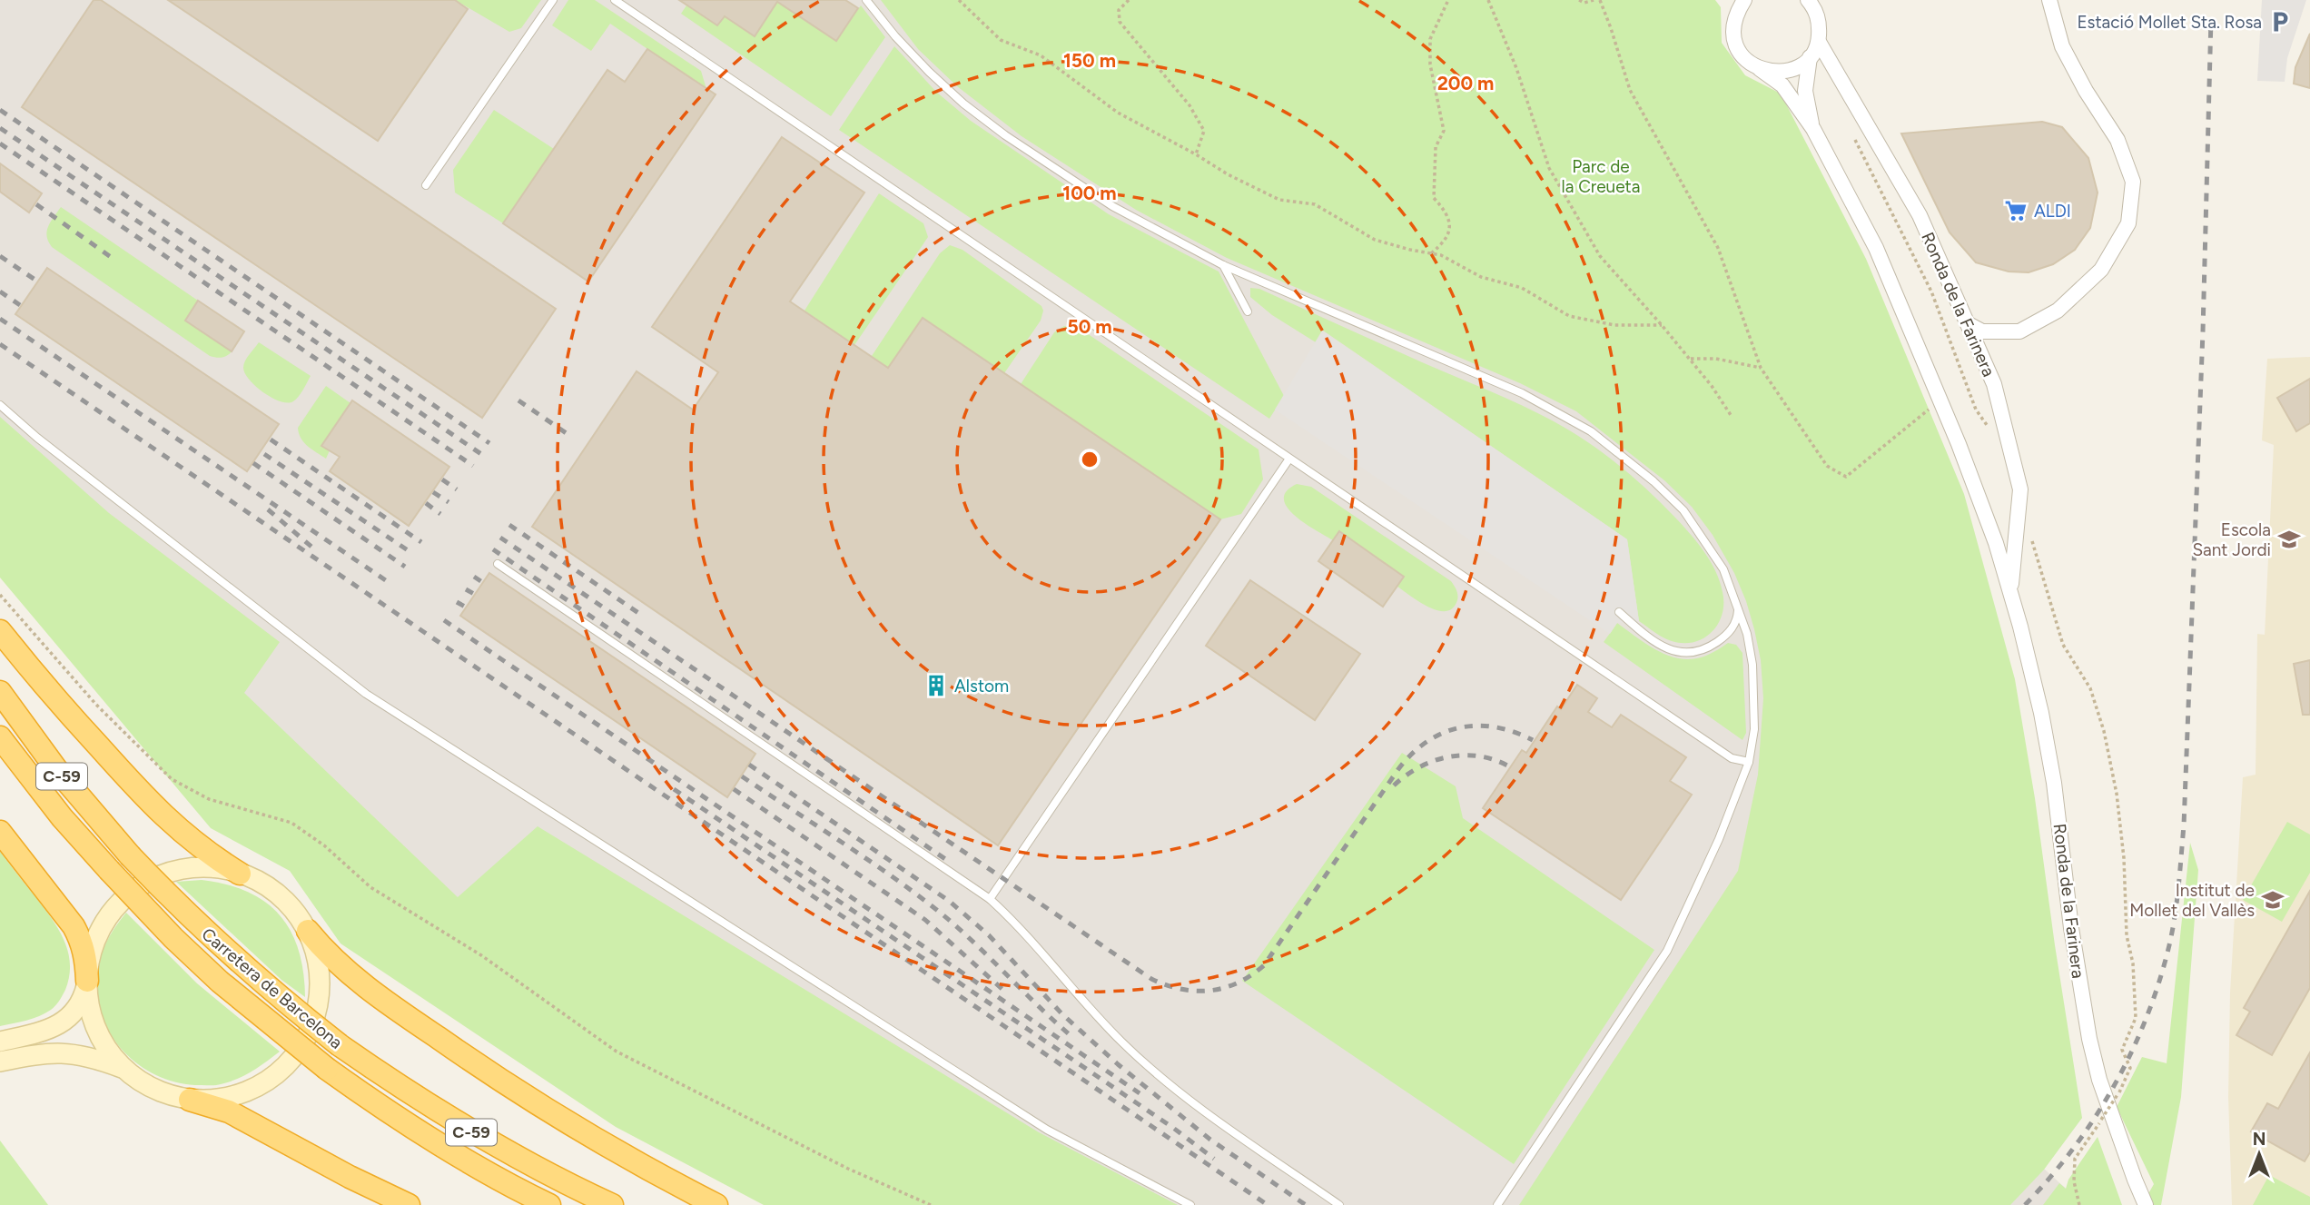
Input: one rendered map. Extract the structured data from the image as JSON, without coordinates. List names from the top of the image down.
{
  "streets": {
    "highway": ["C-59", "Carretera de Barcelona"],
    "street": ["Ronda de la Farinera"]
  },
  "parks": ["Parc de la Creueta"],
  "places": {
    "parking": ["Estació Mollet Sta. Rosa"],
    "supermarket": ["ALDI"],
    "school or university": ["Escola Sant Jordi", "Institut de Mollet del Vallès"],
    "building": ["Alstom"]
  },
  "north": "top",
  "rings": [
    "150 m",
    "200 m",
    "100 m",
    "50 m"
  ]
}
